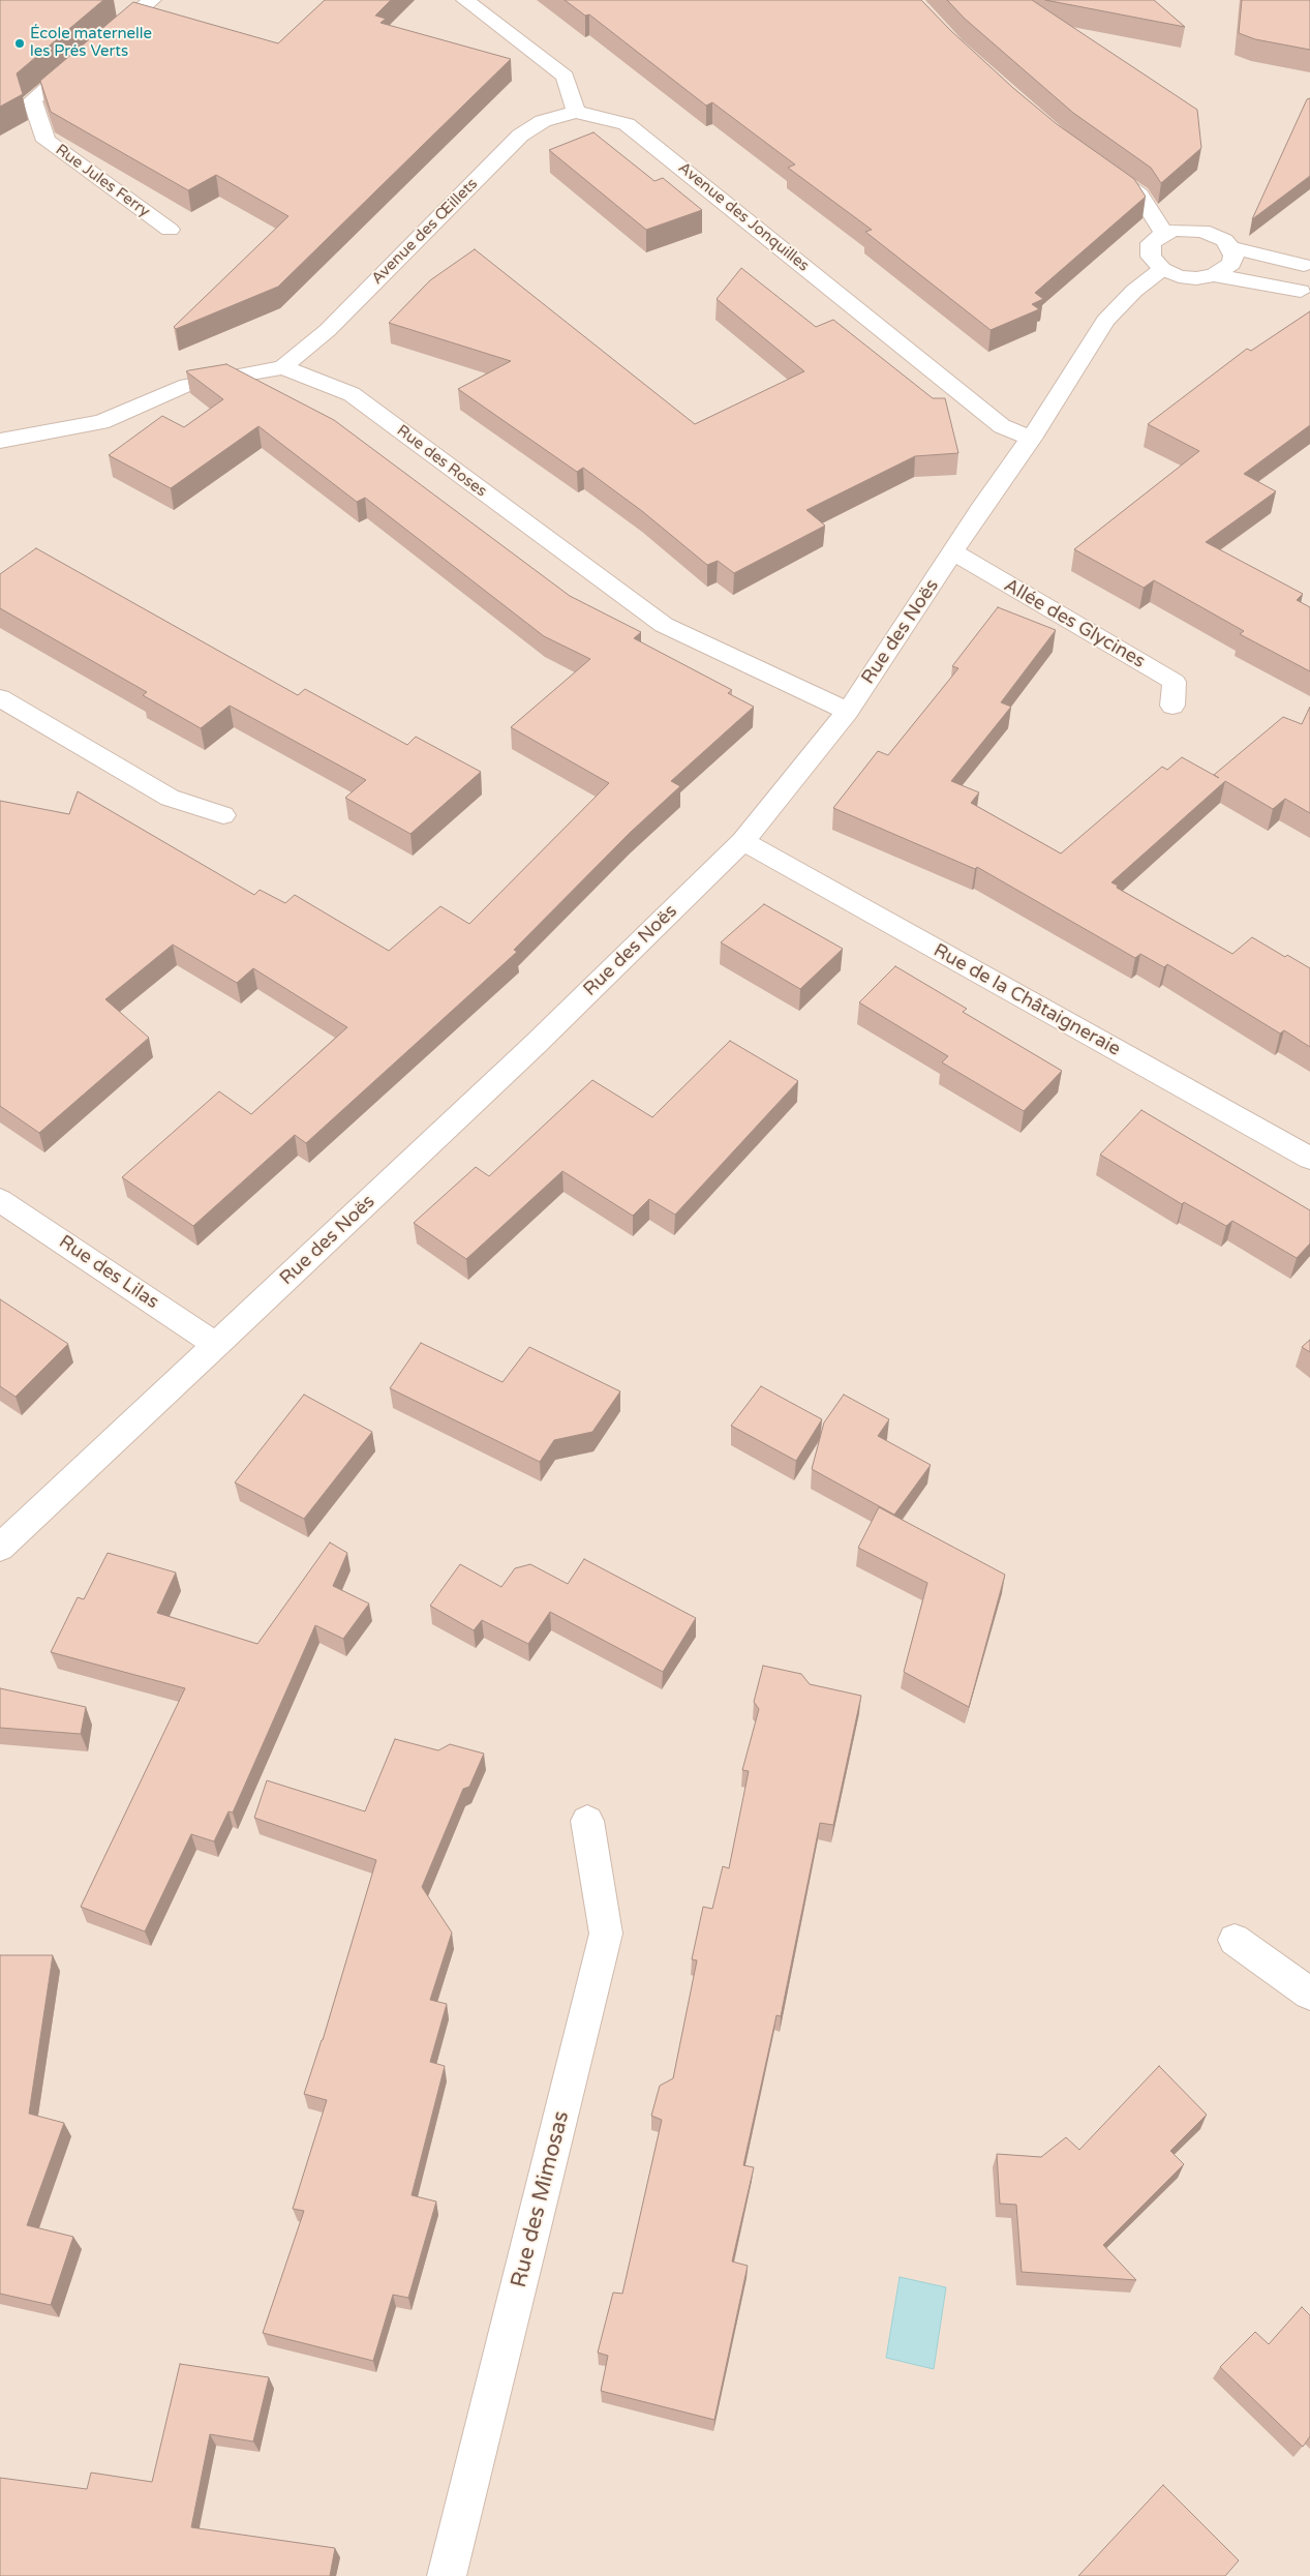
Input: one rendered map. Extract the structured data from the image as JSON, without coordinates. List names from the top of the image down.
{
  "streets": {
    "street": [
      "Rue Jules Ferry",
      "Avenue des Jonquilles",
      "Avenue des Œillets",
      "Rue des Roses",
      "Allée des Glycines",
      "Rue des Noës",
      "Rue de la Châtaigneraie",
      "Rue des Lilas",
      "Rue des Mimosas"
    ]
  },
  "crossings": [
    ["Avenue des Jonquilles", "Avenue des Œillets"],
    ["Avenue des Jonquilles", "Rue des Noës"],
    ["Avenue des Œillets", "Rue des Roses"],
    ["Rue des Roses", "Rue des Noës"],
    ["Allée des Glycines", "Rue des Noës"],
    ["Rue des Noës", "Rue de la Châtaigneraie"],
    ["Rue des Noës", "Rue des Lilas"]
  ],
  "places": ["École maternelle les Prés Verts"]
}
